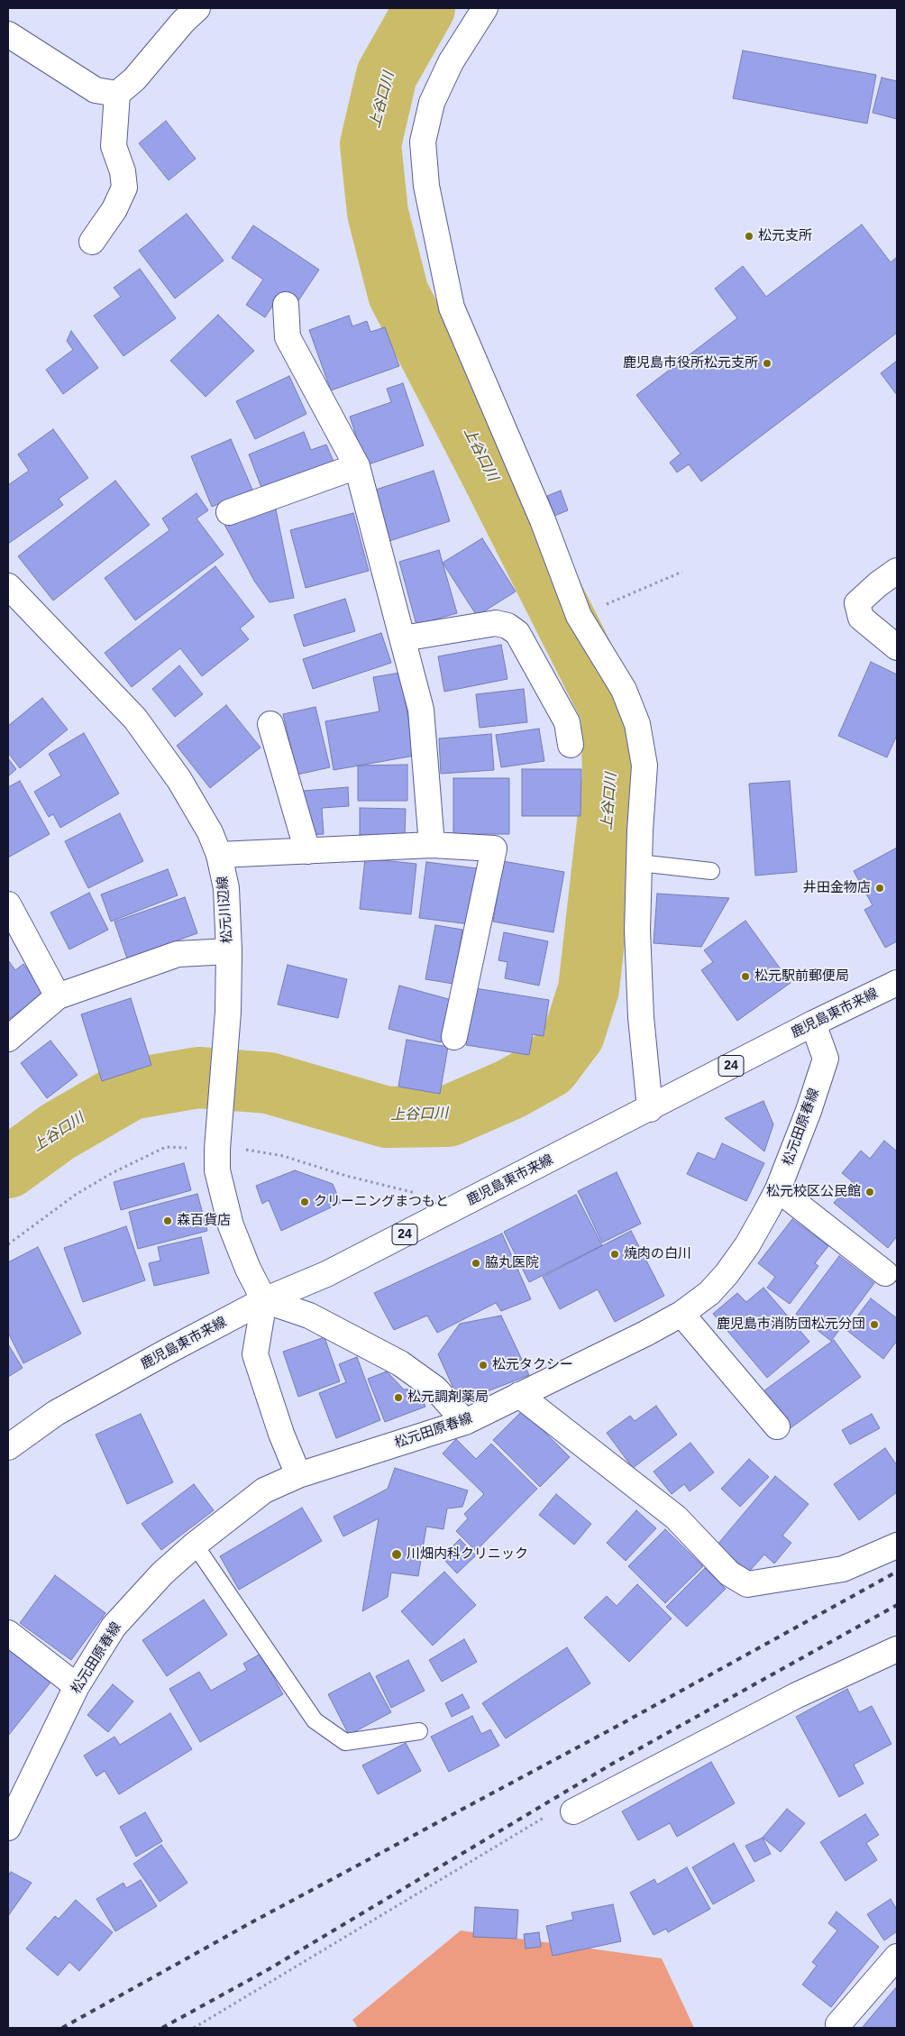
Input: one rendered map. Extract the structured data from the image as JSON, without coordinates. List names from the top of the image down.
{
  "streets": {
    "street": [
      "松元川辺線",
      "鹿児島東市来線",
      "24",
      "松元田原春線"
    ]
  },
  "crossings": [
    ["松元川辺線", "鹿児島東市来線"],
    ["鹿児島東市来線", "松元田原春線"]
  ],
  "water": ["上谷口川"],
  "places": [
    "松元支所",
    "鹿児島市役所松元支所",
    "井田金物店",
    "松元駅前郵便局",
    "松元校区公民館",
    "クリーニングまつもと",
    "森百貨店",
    "焼肉の白川",
    "脇丸医院",
    "鹿児島市消防団松元分団",
    "松元タクシー",
    "松元調剤薬局",
    "川畑内科クリニック"
  ]
}
